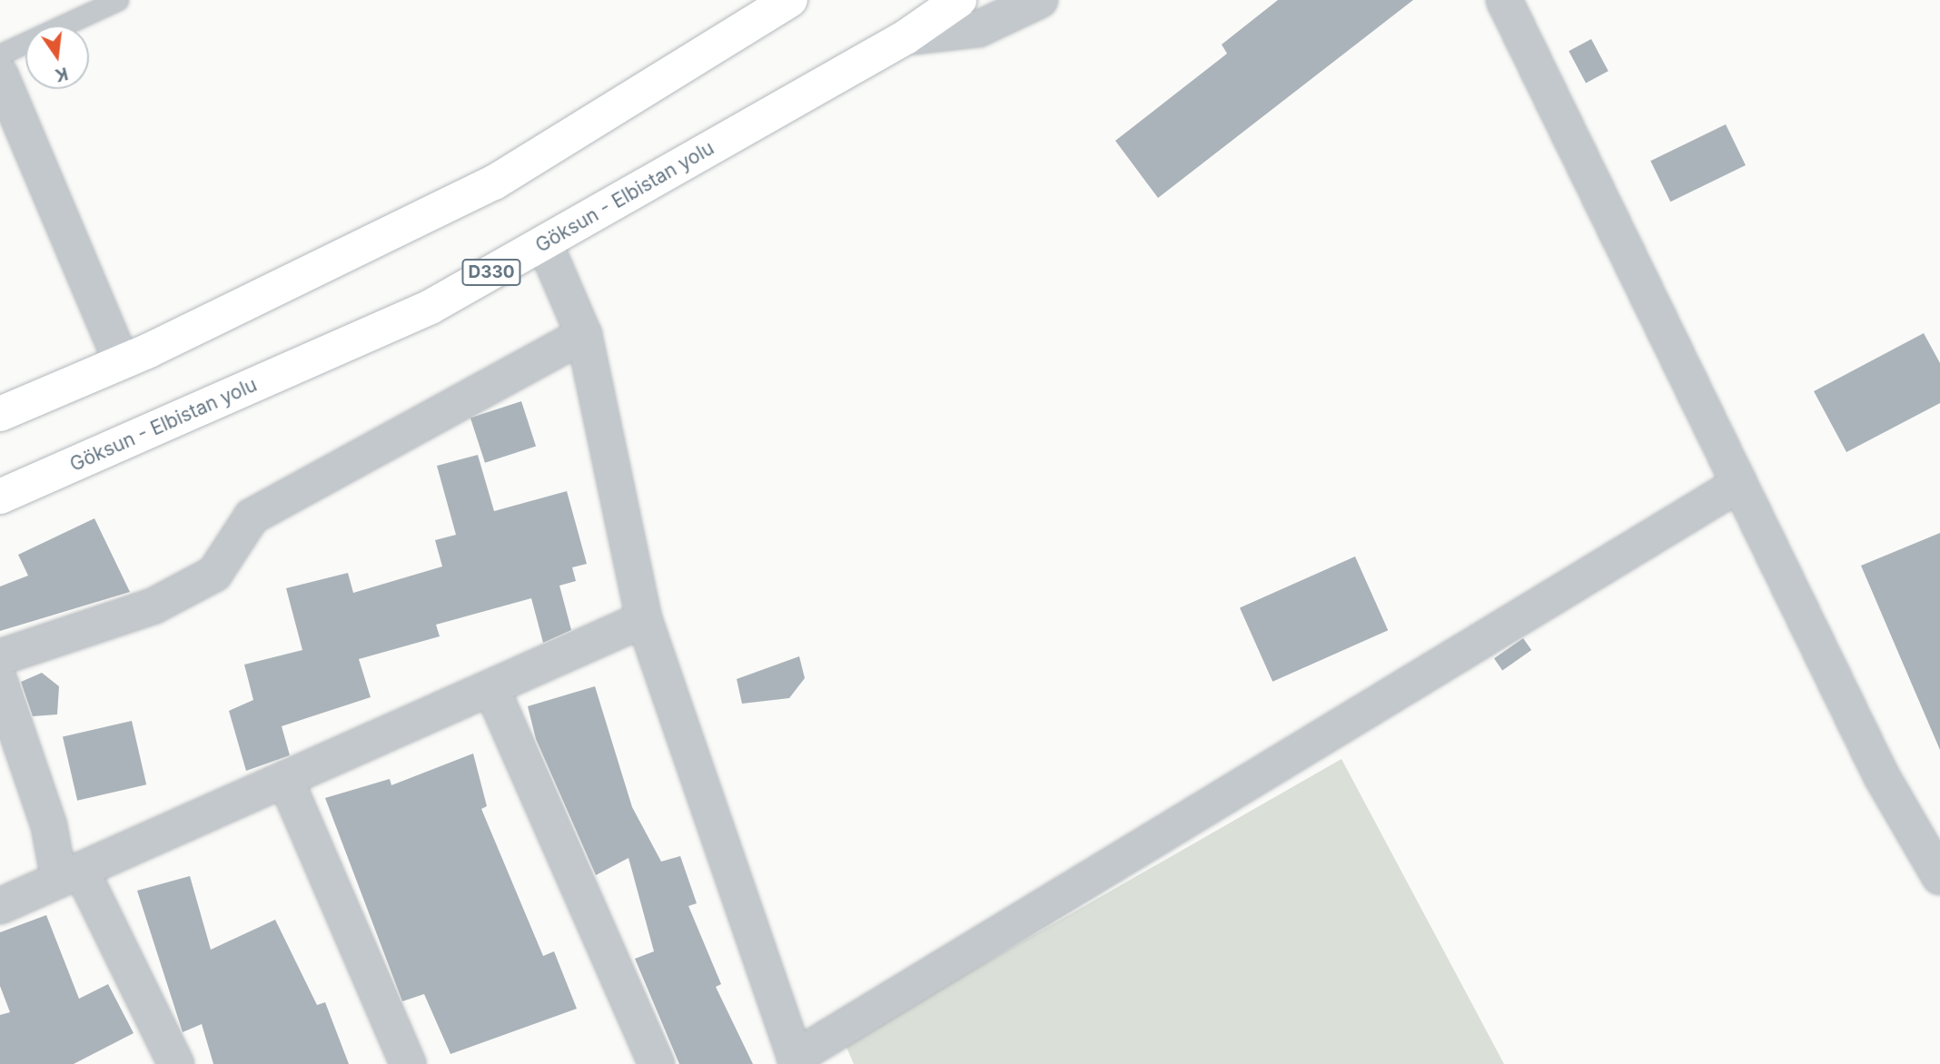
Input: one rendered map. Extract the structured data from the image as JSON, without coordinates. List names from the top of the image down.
{
  "streets": {
    "highway": ["Göksun - Elbistan yolu", "D330"]
  },
  "north": "bottom"
}
